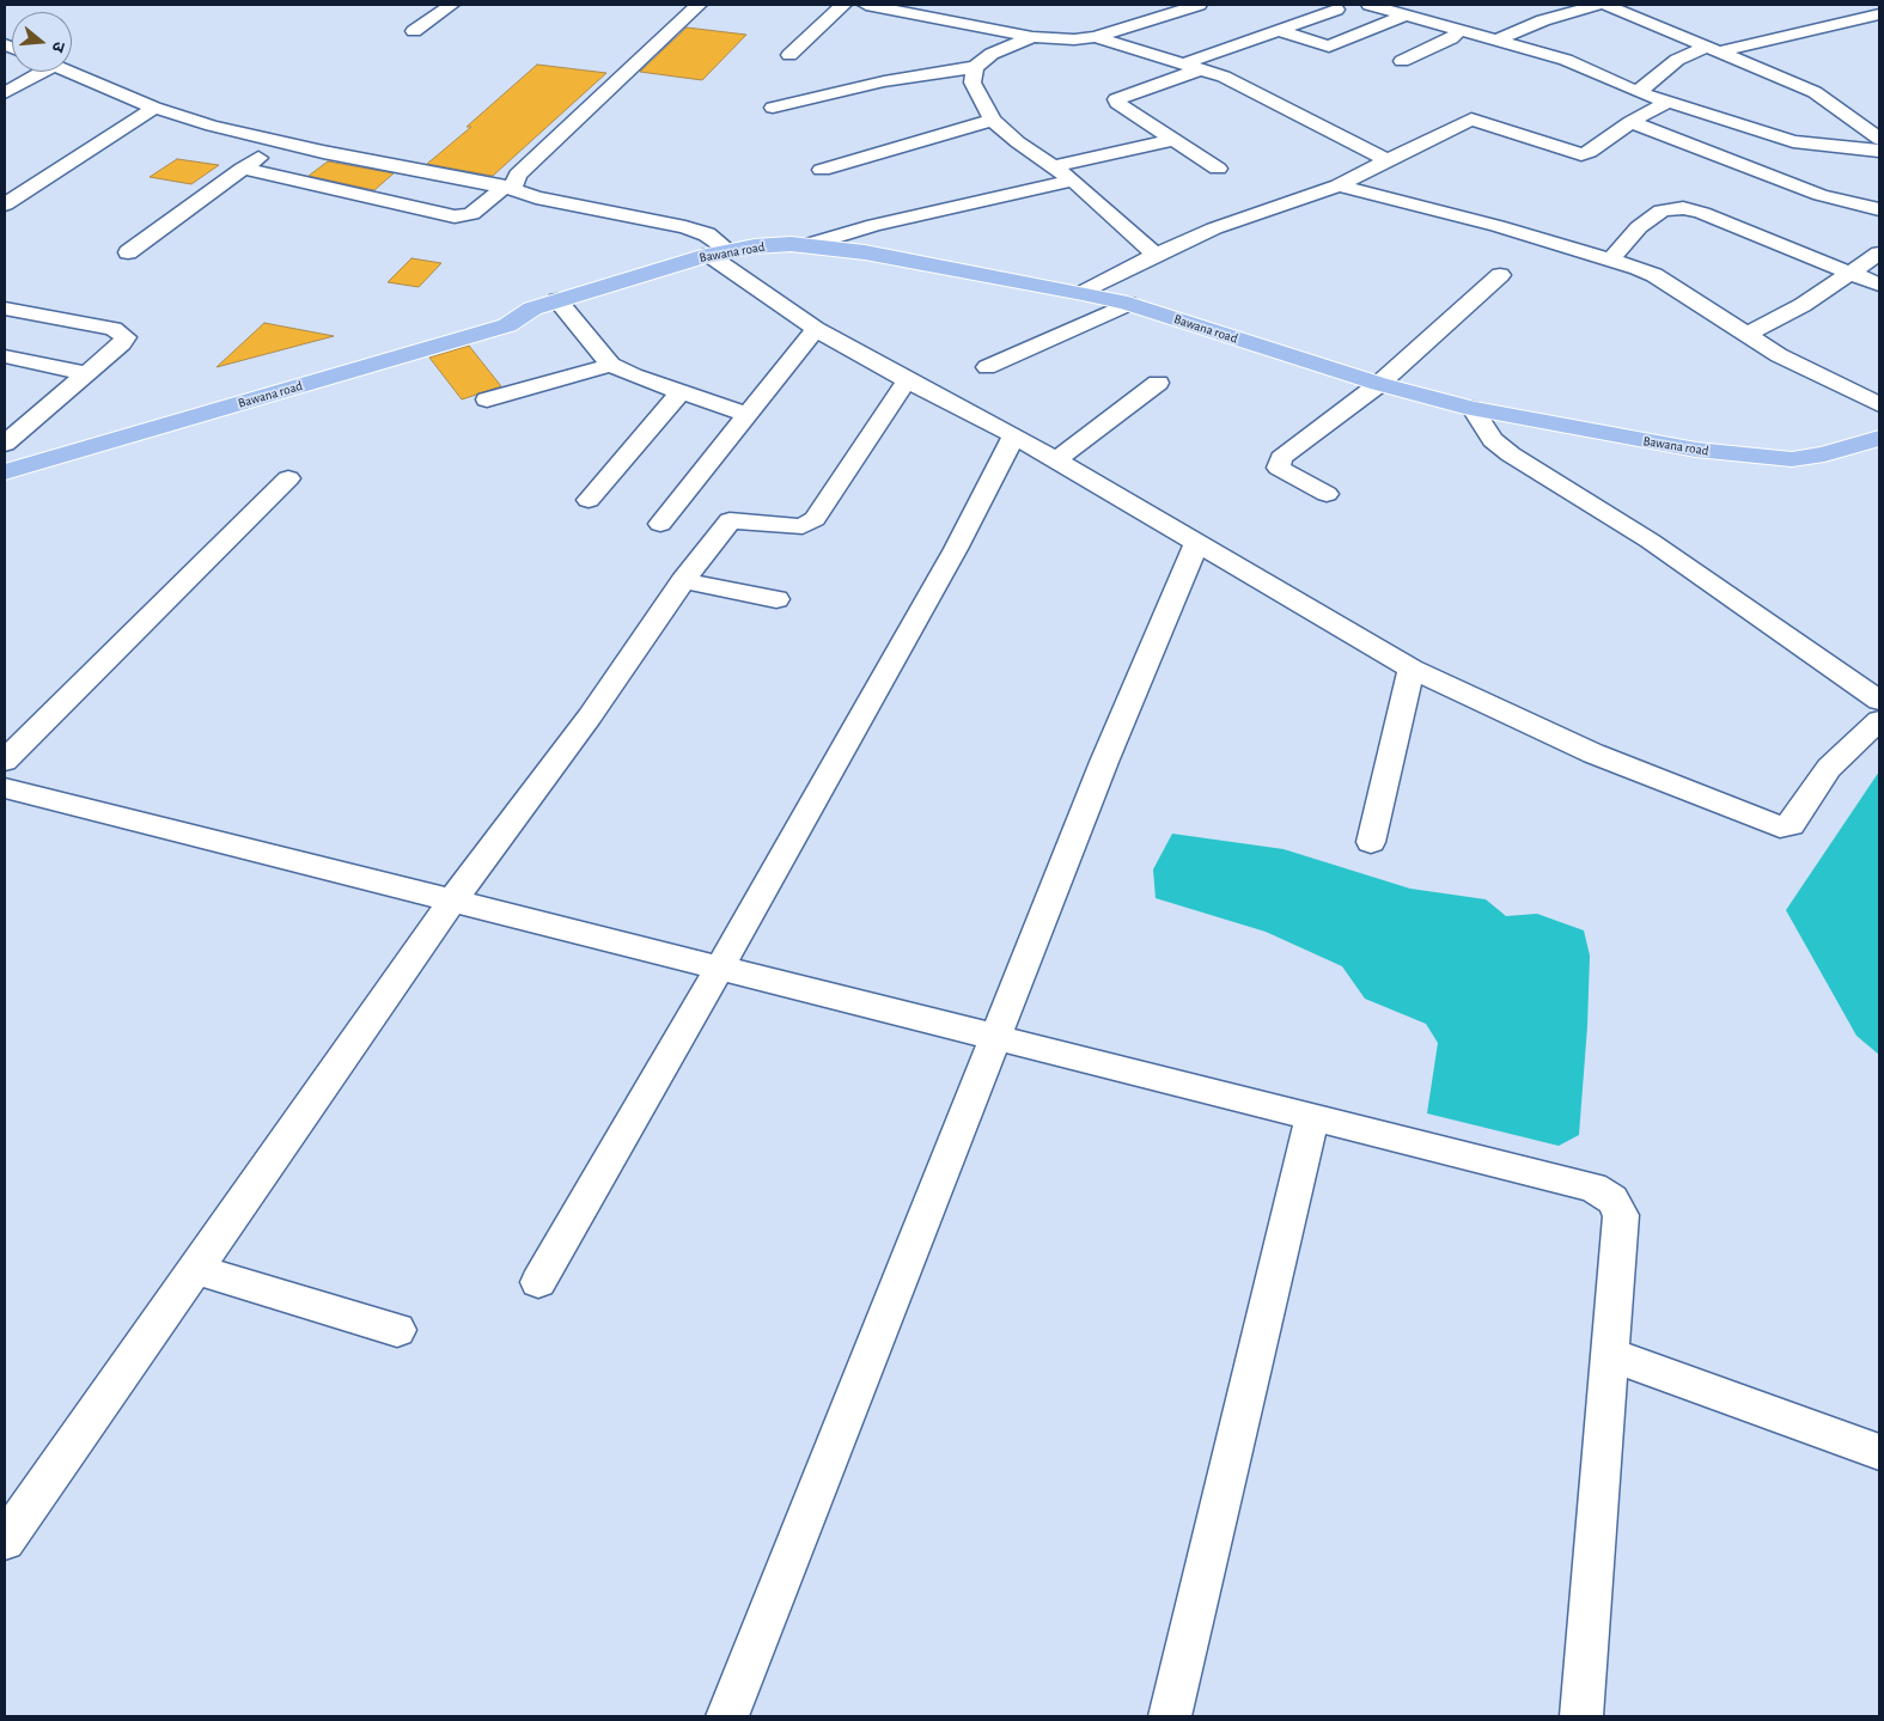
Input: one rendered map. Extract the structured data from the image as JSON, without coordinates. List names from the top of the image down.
{
  "streets": {
    "main road": ["Bawana road"]
  },
  "north": "right"
}
